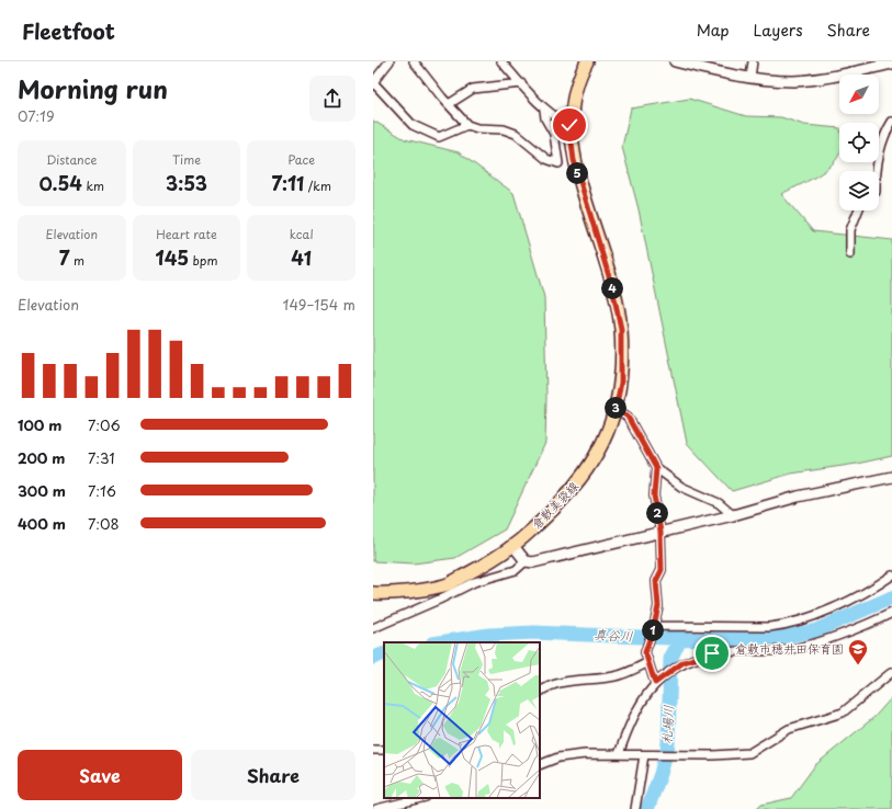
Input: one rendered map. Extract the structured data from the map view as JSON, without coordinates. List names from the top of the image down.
{
  "streets": {
    "main road": ["倉敷美袋線"]
  },
  "water": ["真谷川", "札場川"],
  "places": {
    "school or university": ["倉敷市穂井田保育園"]
  },
  "north": "bottom left",
  "page": {
    "header": "Fleetfoot",
    "nav": ["Map", "Layers", "Share"],
    "heading": ["Morning run", "07:19"],
    "stats": [
      ["Distance", "0.54 km"],
      ["Time", "3:53"],
      ["Pace", "7:11 /km"],
      ["Elevation", "7 m"],
      ["Heart rate", "145 bpm"],
      ["kcal", "41"]
    ],
    "pins": [
      "5",
      "4",
      "3",
      "2",
      "1"
    ],
    "chart": ["Elevation", "149–154 m"],
    "list": [
      {
        "name": "100 m",
        "note": "7:06"
      },
      {
        "name": "200 m",
        "note": "7:31"
      },
      {
        "name": "300 m",
        "note": "7:16"
      },
      {
        "name": "400 m",
        "note": "7:08"
      }
    ],
    "buttons": ["Save", "Share"]
  }
}
